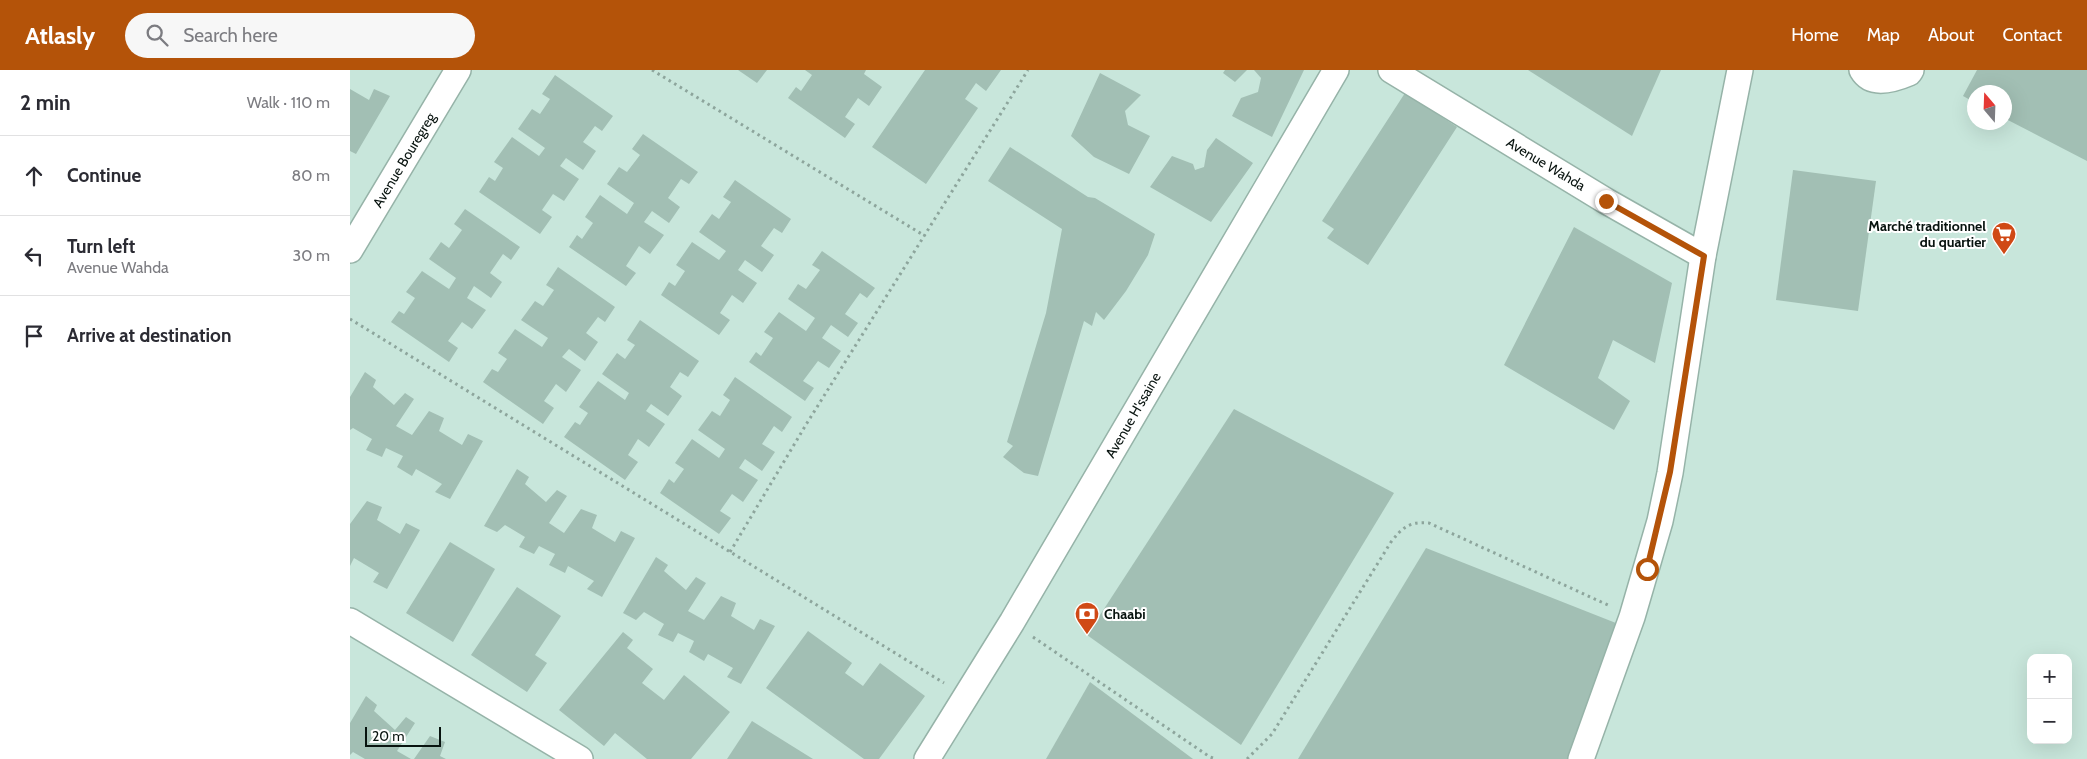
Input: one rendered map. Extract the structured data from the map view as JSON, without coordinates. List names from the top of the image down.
{
  "streets": {
    "street": ["Avenue Bouregreg", "Avenue Wahda", "Avenue H'ssaine"]
  },
  "places": {
    "supermarket": ["Marché traditionnel du quartier"],
    "bank": ["Chaabi"]
  },
  "scale_bar": "20 m",
  "north": "top",
  "page": {
    "header": "Atlasly",
    "search": "Search here",
    "nav": [
      "Home",
      "Map",
      "About",
      "Contact"
    ],
    "heading": ["2 min", "Walk · 110 m"],
    "list": [
      ["Continue", "80 m"],
      ["Turn left", "Avenue Wahda", "30 m"],
      "Arrive at destination"
    ],
    "map_buttons": ["+", "−"],
    "scale": "20 m"
  }
}
